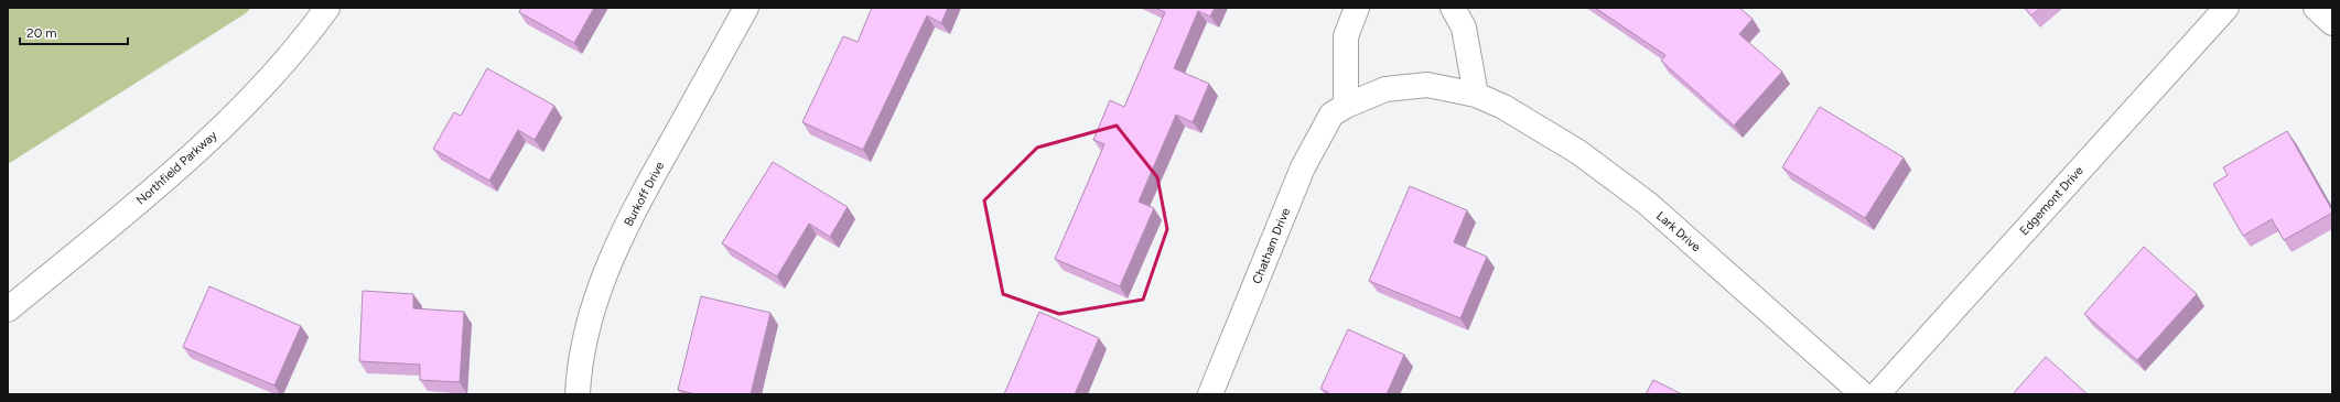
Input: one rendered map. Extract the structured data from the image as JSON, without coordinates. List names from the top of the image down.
{
  "streets": {
    "street": [
      "Northfield Parkway",
      "Burkoff Drive",
      "Edgemont Drive",
      "Lark Drive",
      "Chatham Drive"
    ]
  },
  "crossings": [
    ["Lark Drive", "Chatham Drive"]
  ],
  "scale_bar": "20 m"
}
